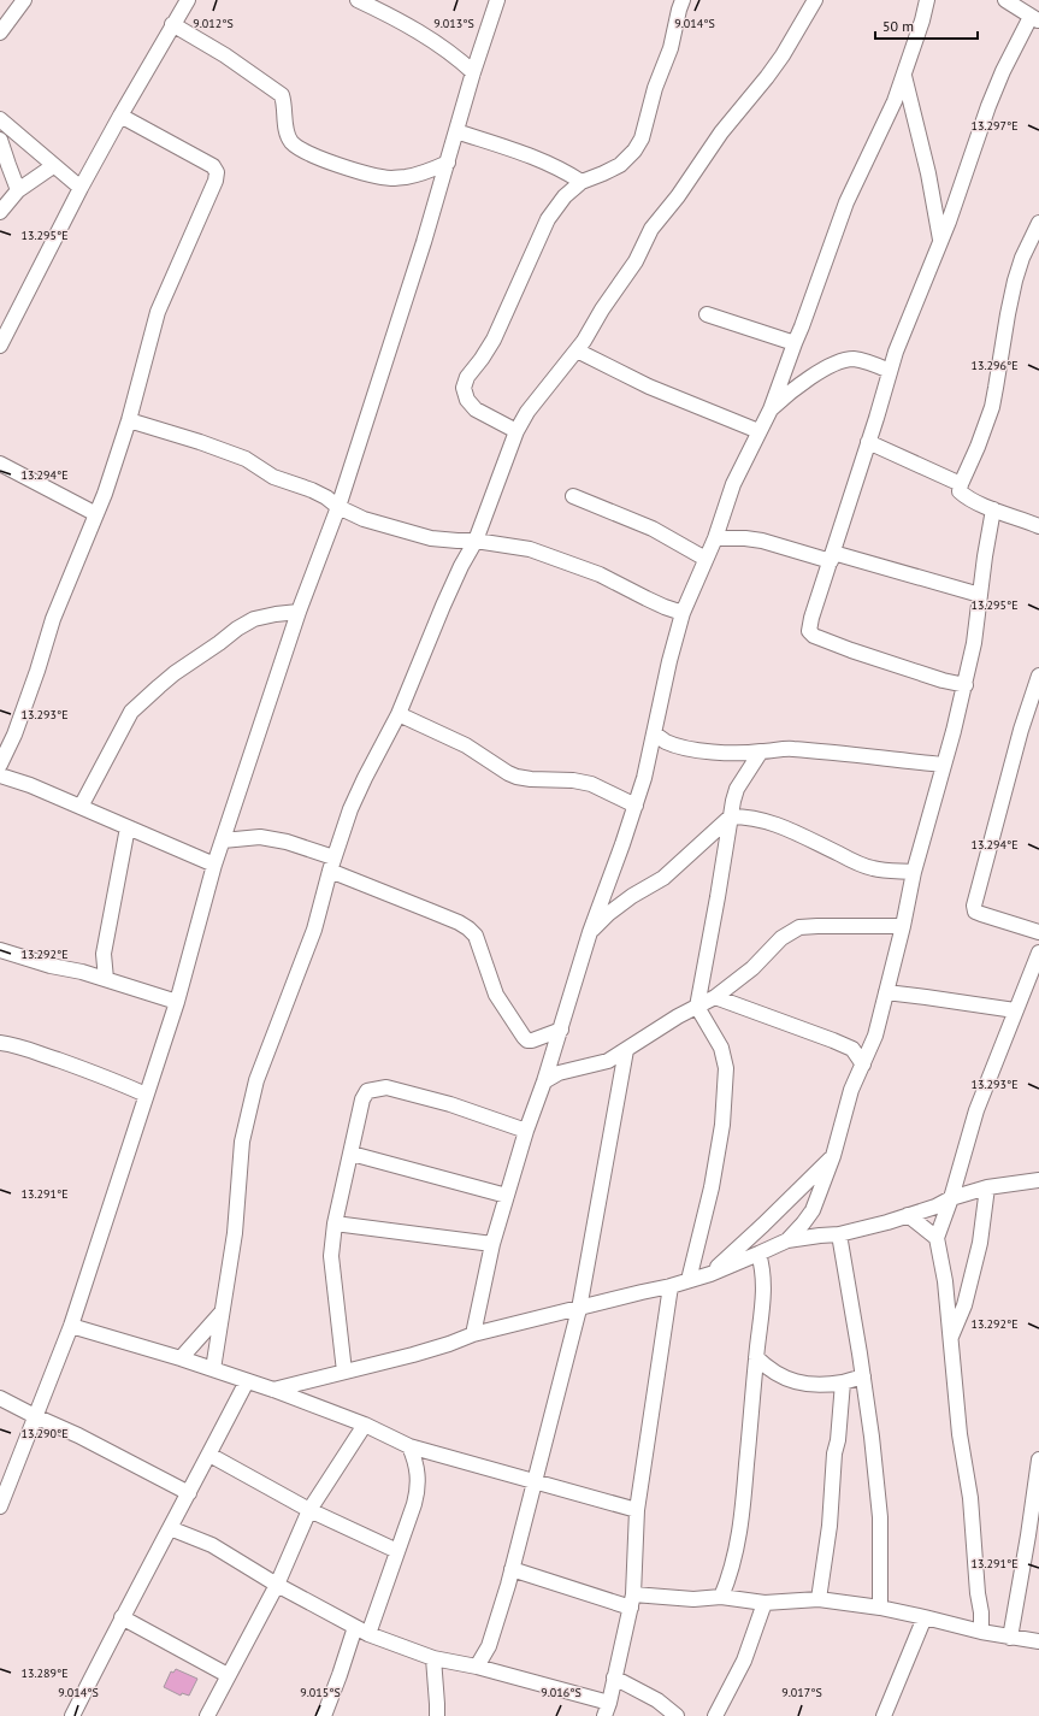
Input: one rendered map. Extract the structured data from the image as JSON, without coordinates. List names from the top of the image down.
{
  "scale_bar": "50 m",
  "coordinates": [
    "9.012°S",
    "9.013°S",
    "9.014°S",
    "13.297°E",
    "13.295°E",
    "13.296°E",
    "13.294°E",
    "13.293°E",
    "13.292°E",
    "13.291°E",
    "13.290°E",
    "13.289°E",
    "9.015°S",
    "9.016°S",
    "9.017°S"
  ]
}
